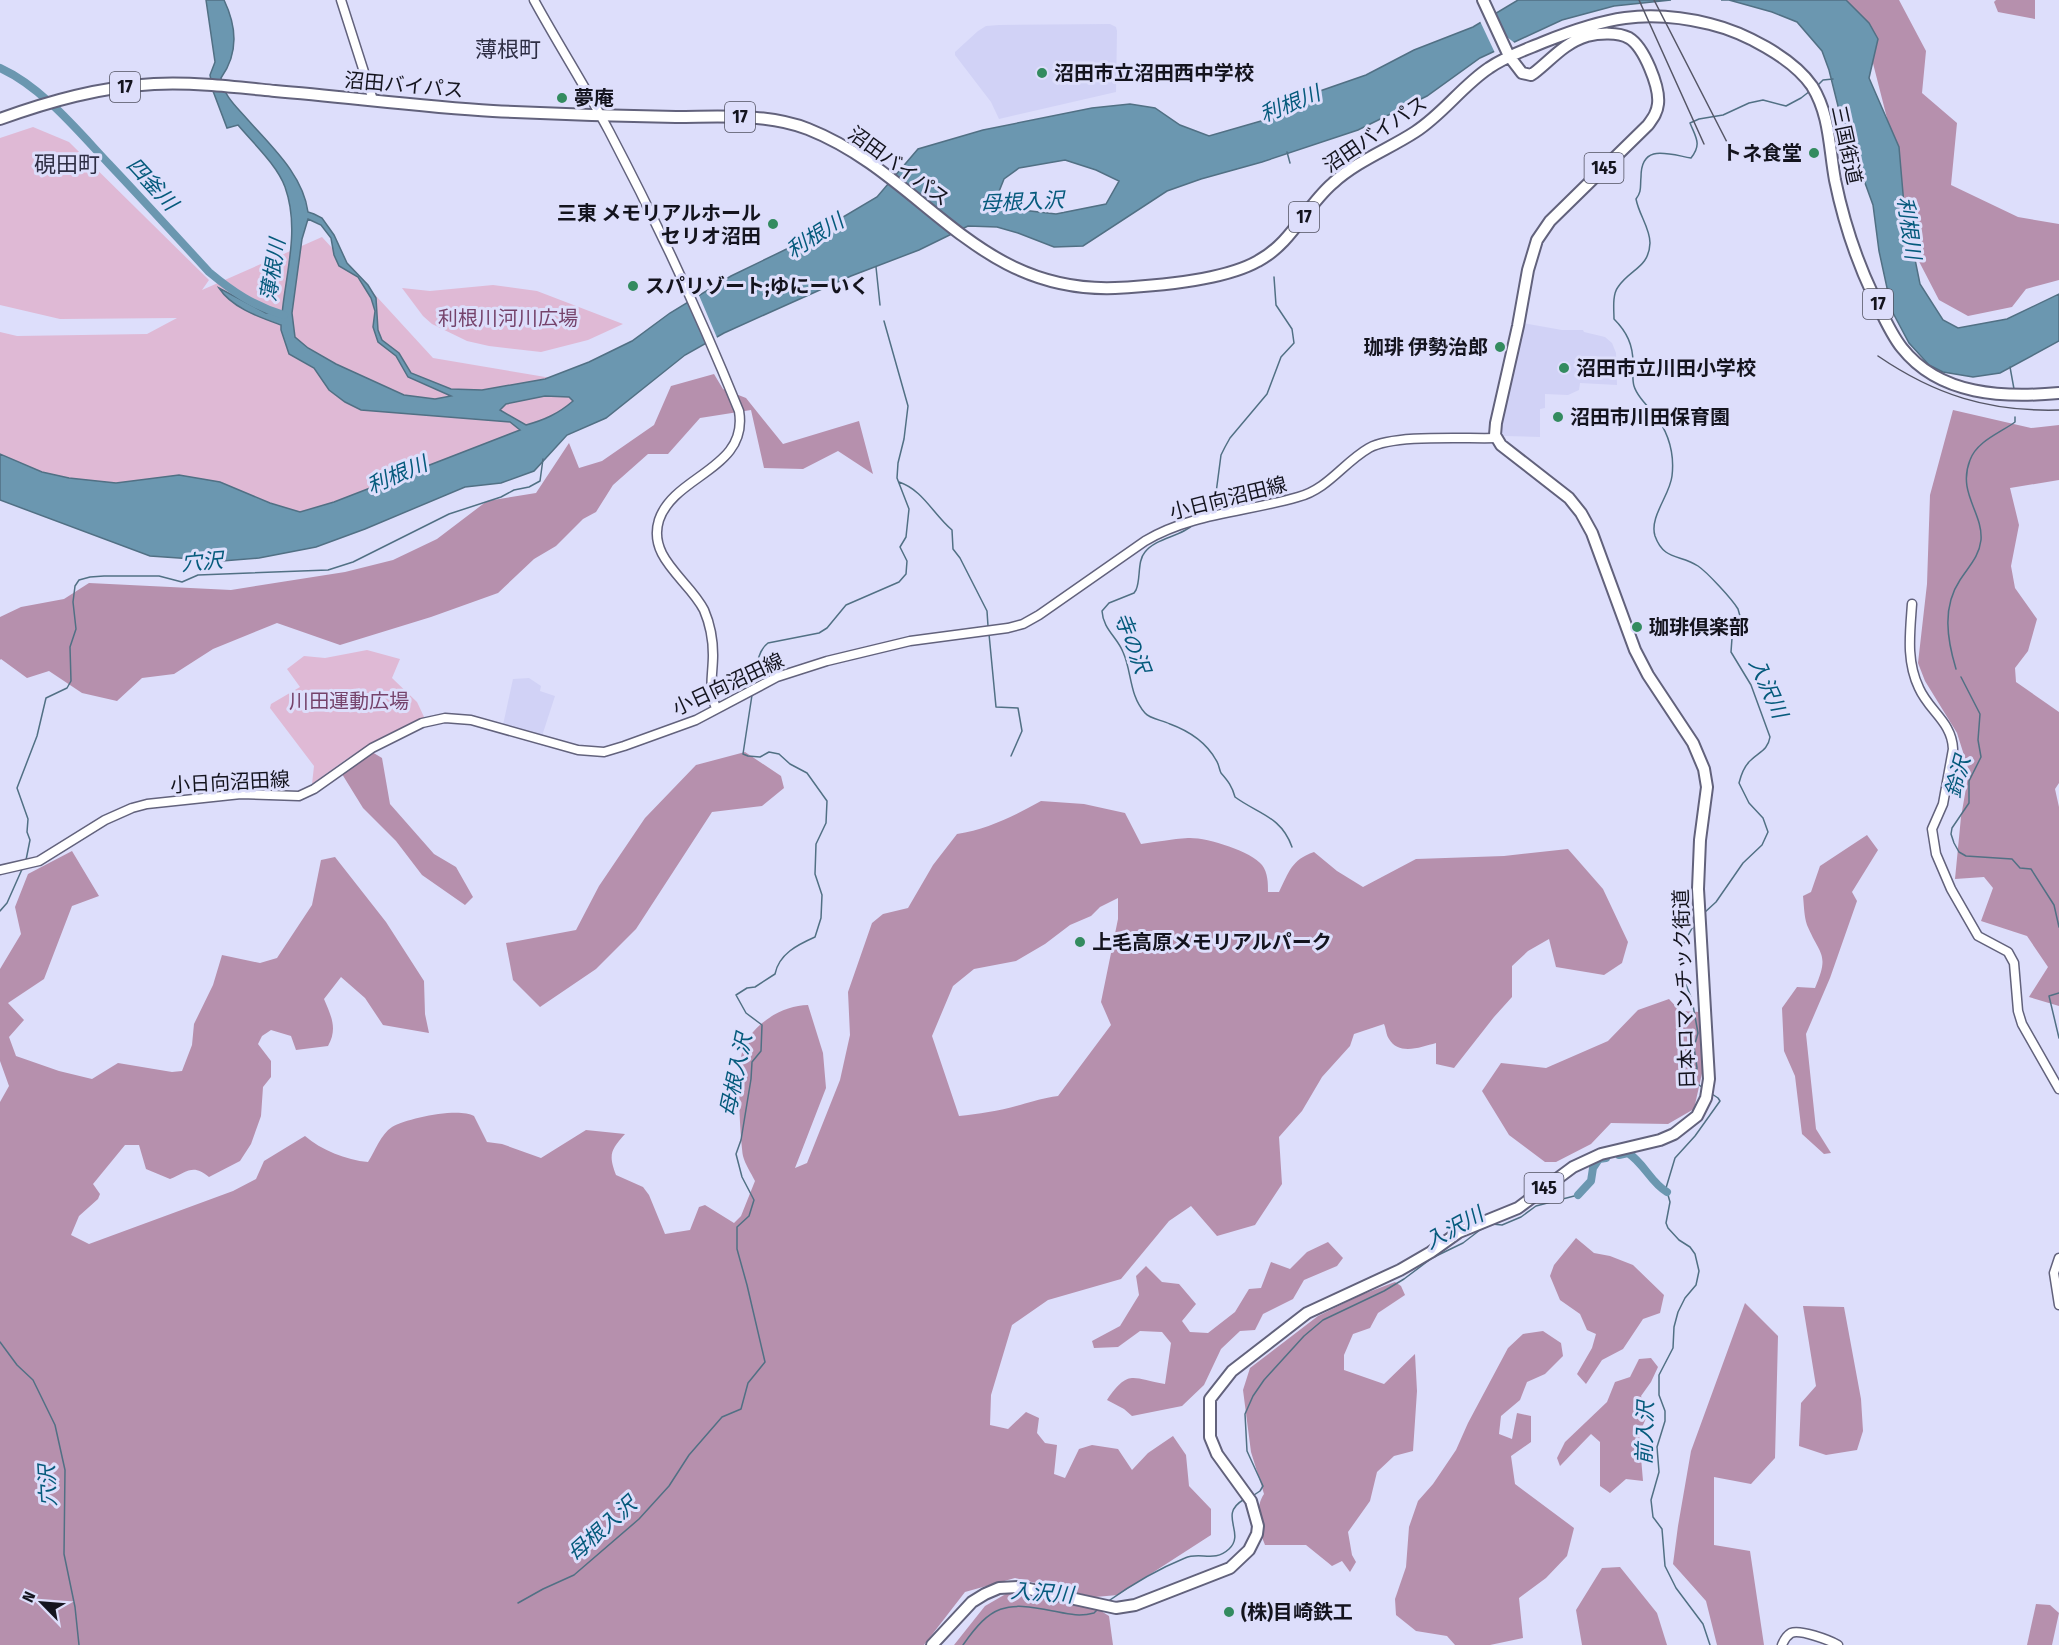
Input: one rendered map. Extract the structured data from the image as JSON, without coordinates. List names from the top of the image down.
{
  "streets": {
    "highway": [
      "沼田バイパス",
      "17",
      "三国街道",
      "145",
      "日本ロマンチック街道"
    ],
    "main road": ["小日向沼田線"]
  },
  "crossings": [
    ["沼田バイパス", "三国街道"],
    ["沼田バイパス", "145"],
    ["三国街道", "145"],
    ["145", "小日向沼田線"],
    ["145", "日本ロマンチック街道"],
    ["小日向沼田線", "日本ロマンチック街道"]
  ],
  "districts": ["薄根町", "硯田町"],
  "water": [
    "利根川",
    "四釜川",
    "母根入沢",
    "薄根川",
    "穴沢",
    "寺の沢",
    "入沢川",
    "鈴沢",
    "前入沢"
  ],
  "parks": ["利根川河川広場", "川田運動広場"],
  "places": [
    "沼田市立沼田西中学校",
    "夢庵",
    "トネ食堂",
    "三東 メモリアルホール セリオ沼田",
    "スパリゾート;ゆにーいく",
    "珈琲 伊勢治郎",
    "沼田市立川田小学校",
    "沼田市川田保育園",
    "珈琲倶楽部",
    "上毛高原メモリアルパーク",
    "(株)目崎鉄工"
  ],
  "north": "top left"
}
